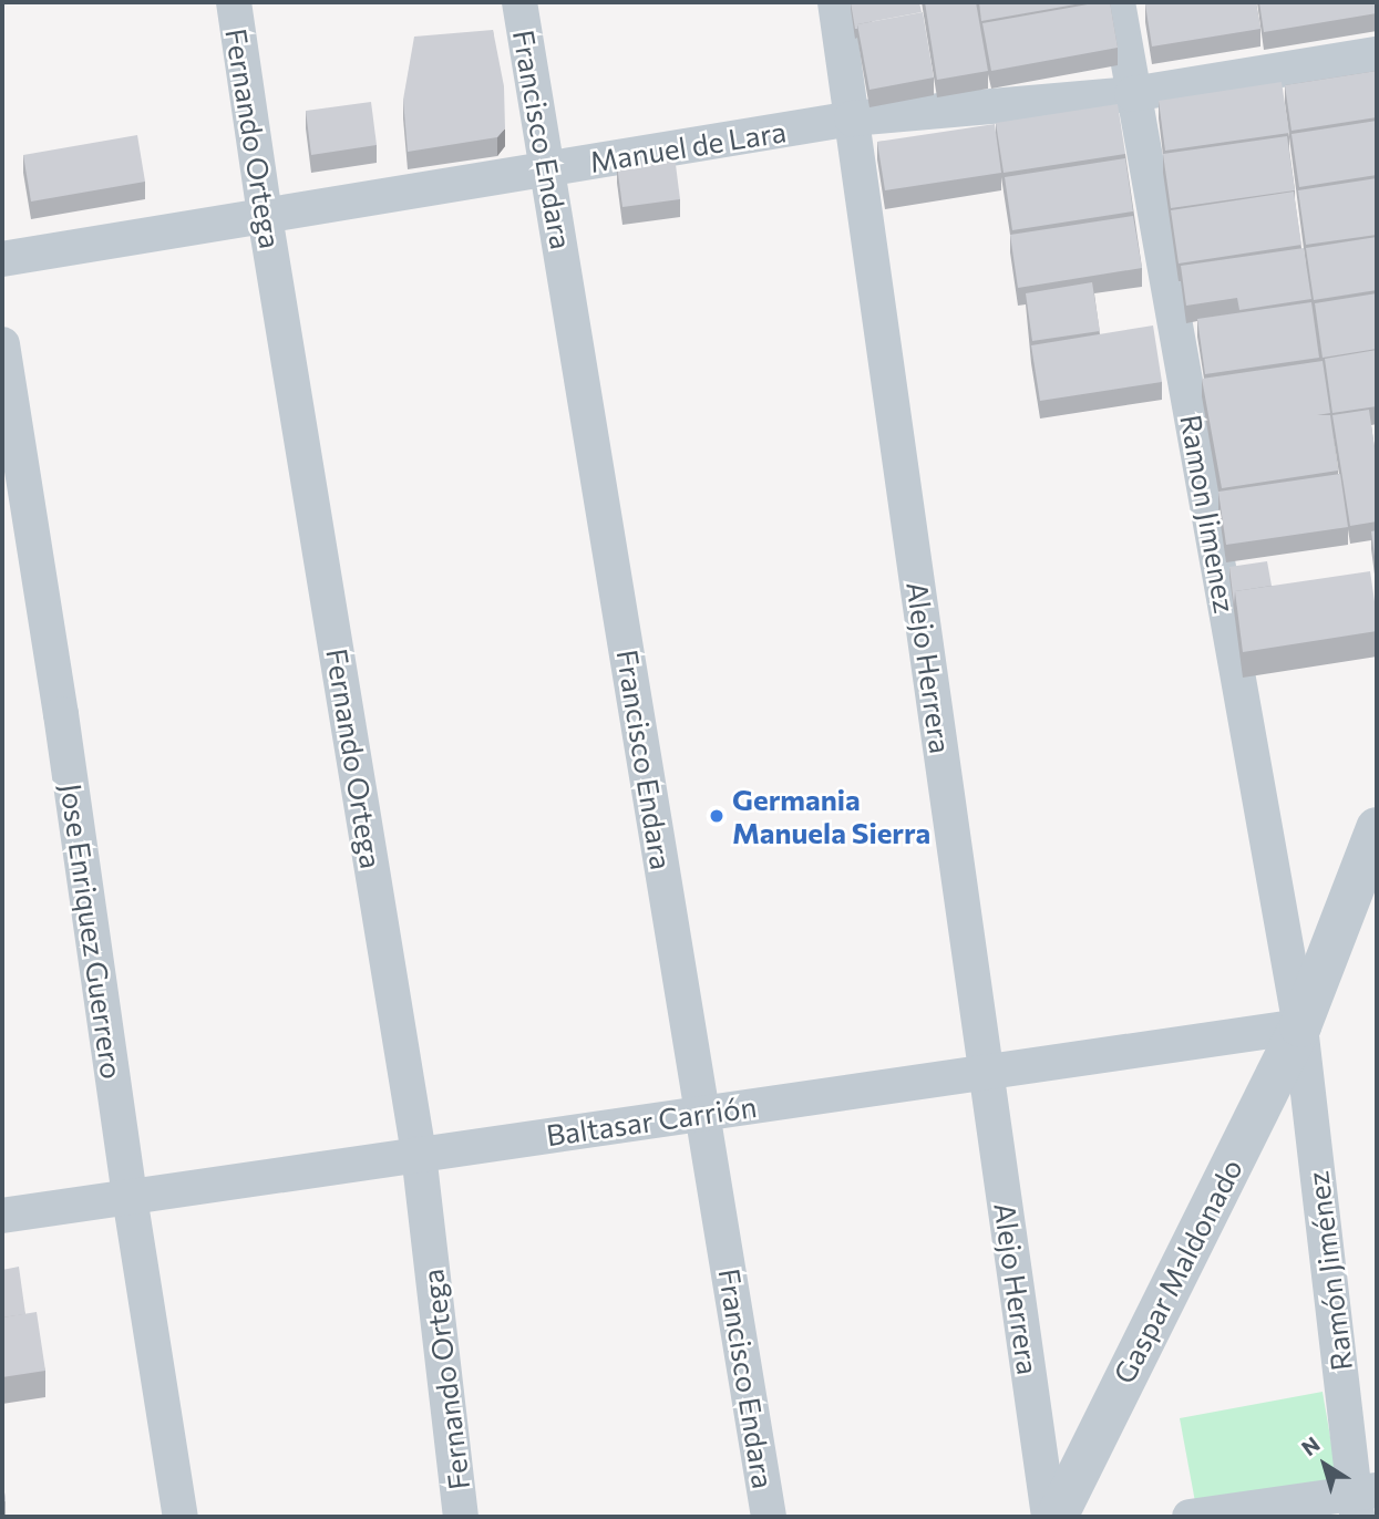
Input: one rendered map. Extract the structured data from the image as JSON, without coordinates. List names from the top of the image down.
{
  "streets": {
    "street": [
      "Fernando Ortega",
      "Francisco Endara",
      "Manuel de Lara",
      "Ramon Jimenez",
      "Alejo Herrera",
      "Jose Enriquez Guerrero",
      "Baltasar Carrión",
      "Gaspar Maldonado",
      "Ramón Jiménez"
    ]
  },
  "crossings": [
    ["Fernando Ortega", "Manuel de Lara"],
    ["Fernando Ortega", "Baltasar Carrión"],
    ["Francisco Endara", "Manuel de Lara"],
    ["Francisco Endara", "Baltasar Carrión"],
    ["Manuel de Lara", "Ramon Jimenez"],
    ["Manuel de Lara", "Alejo Herrera"],
    ["Ramon Jimenez", "Baltasar Carrión"],
    ["Ramon Jimenez", "Gaspar Maldonado"],
    ["Ramon Jimenez", "Ramón Jiménez"],
    ["Alejo Herrera", "Baltasar Carrión"],
    ["Jose Enriquez Guerrero", "Baltasar Carrión"],
    ["Baltasar Carrión", "Gaspar Maldonado"],
    ["Baltasar Carrión", "Ramón Jiménez"],
    ["Gaspar Maldonado", "Ramón Jiménez"]
  ],
  "places": ["Germania Manuela Sierra"],
  "north": "top left"
}
